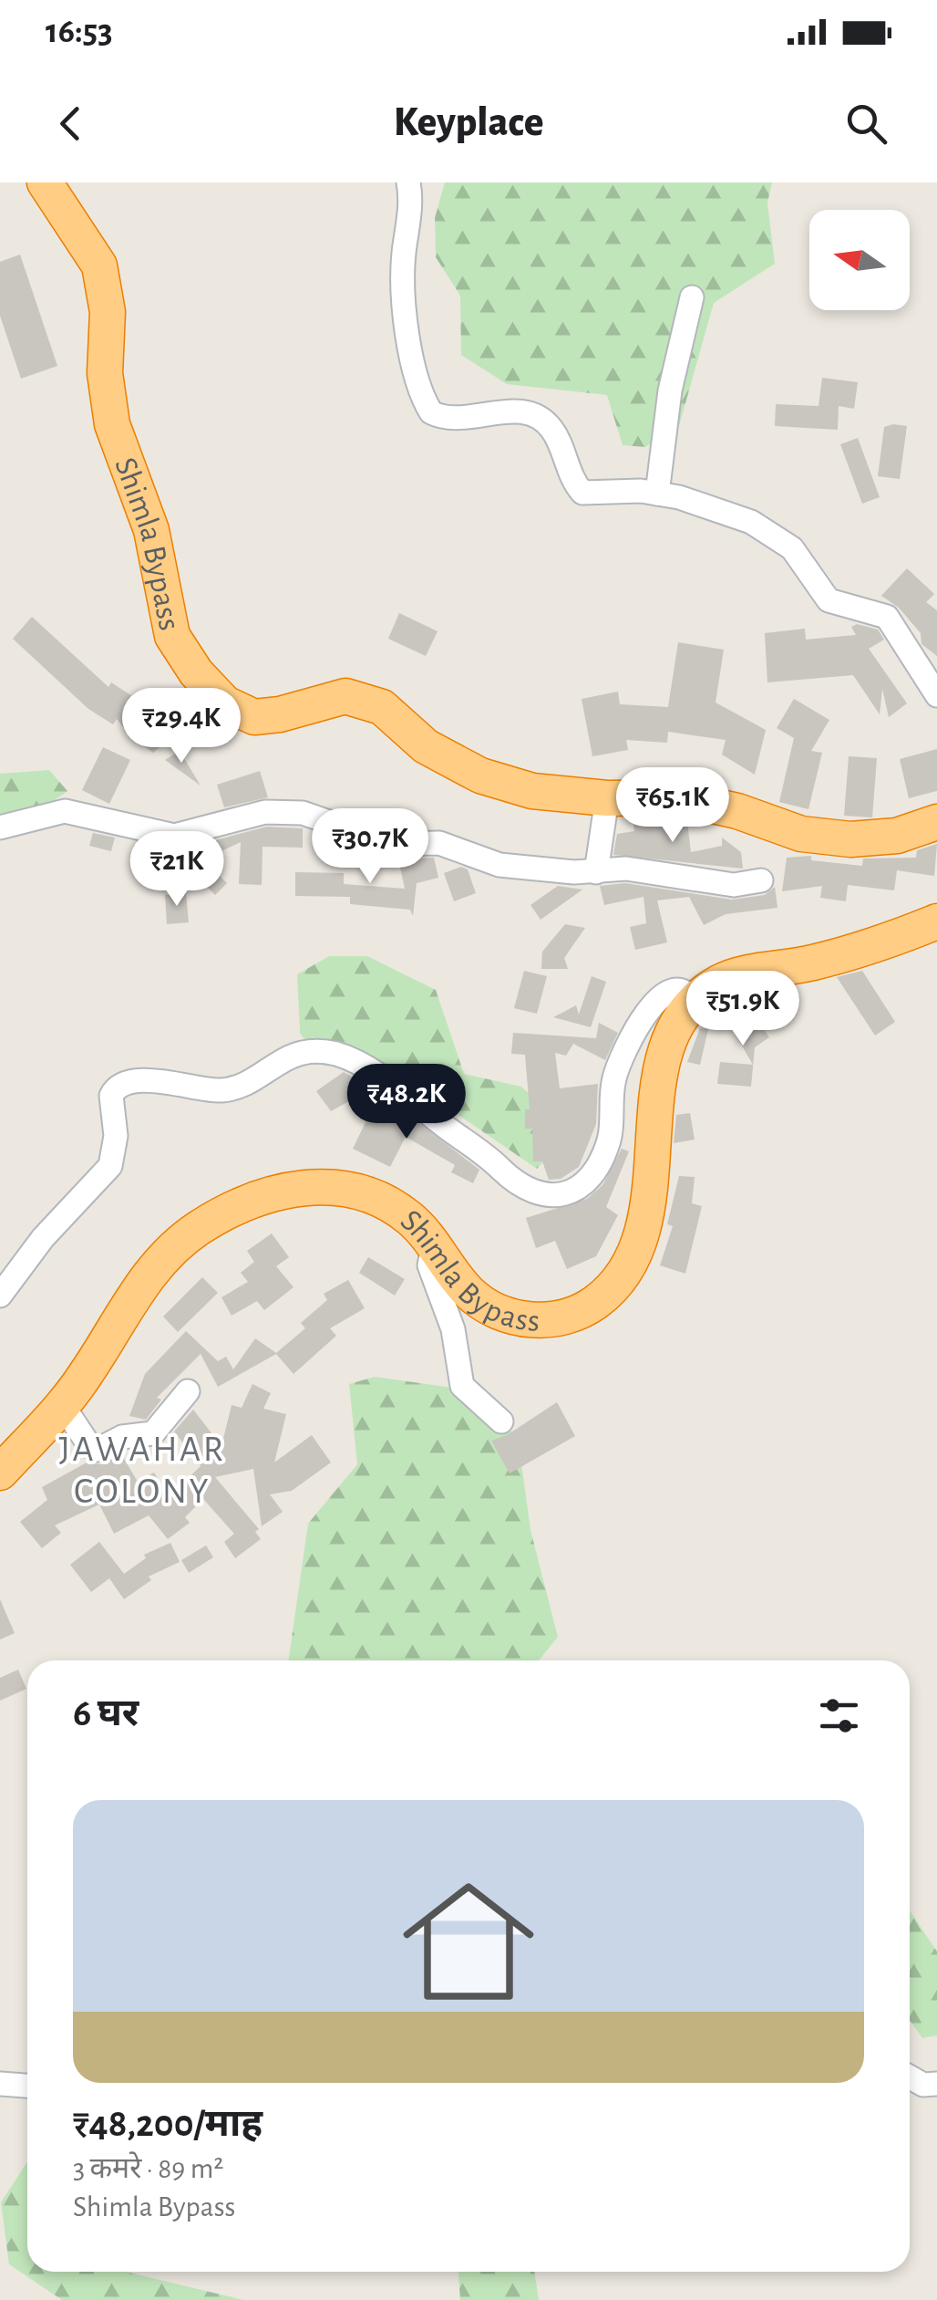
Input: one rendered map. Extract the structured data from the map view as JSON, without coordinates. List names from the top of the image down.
{
  "streets": {
    "highway": ["Shimla Bypass"]
  },
  "districts": ["JAWAHAR COLONY"],
  "north": "left",
  "page": {
    "status": "16:53",
    "header": "Keyplace",
    "price": [
      "₹29.4K",
      "₹65.1K",
      "₹30.7K",
      "₹21K",
      "₹51.9K",
      "₹48.2K"
    ],
    "heading": "6 घर",
    "list": [
      {
        "name": "₹48,200/माह",
        "note": "3 कमरे · 89 m² · Shimla Bypass"
      }
    ]
  }
}
